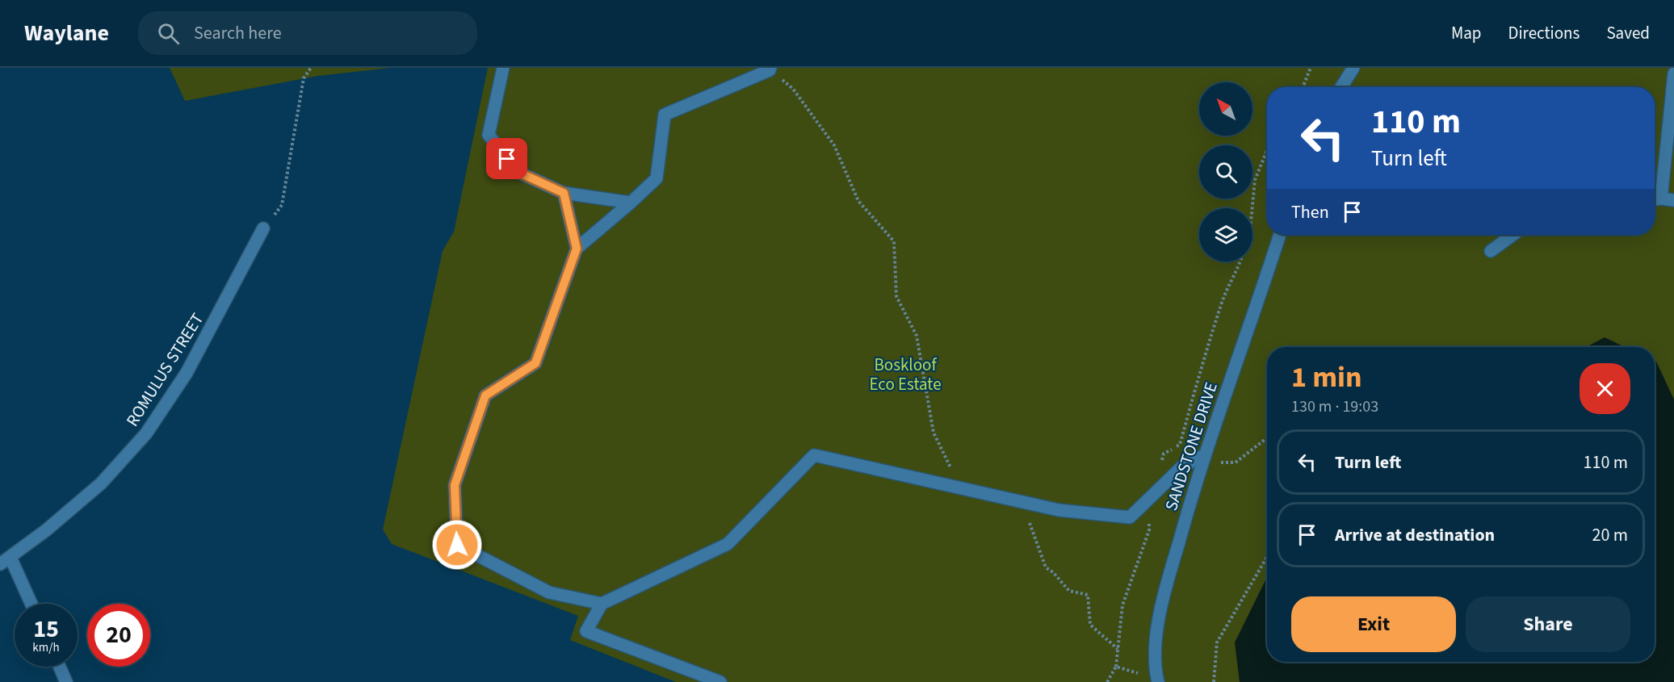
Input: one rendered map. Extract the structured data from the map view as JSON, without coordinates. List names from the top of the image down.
{
  "streets": {
    "street": ["ROMULUS STREET", "SANDSTONE DRIVE"]
  },
  "parks": ["Boskloof Eco Estate"],
  "north": "top left",
  "page": {
    "header": "Waylane",
    "search": "Search here",
    "nav": ["Map", "Directions", "Saved"],
    "turn": ["110 m", "Turn left"],
    "then": "Then",
    "heading": ["1 min", "130 m · 19:03"],
    "list": [
      {
        "name": "Turn left",
        "value": "110 m"
      },
      {
        "name": "Arrive at destination",
        "value": "20 m"
      }
    ],
    "buttons": ["Exit", "Share"],
    "speed": "15 km/h",
    "limit": "20"
  }
}
